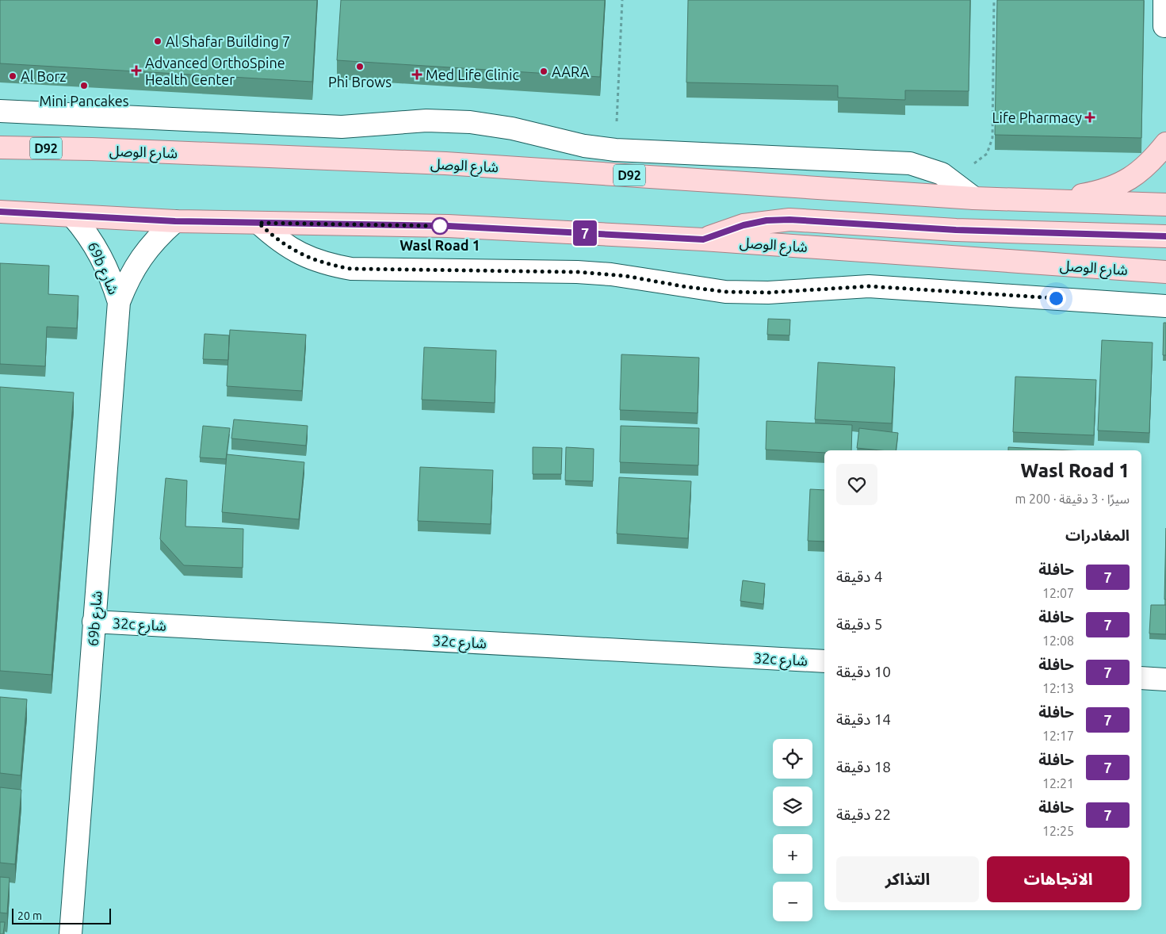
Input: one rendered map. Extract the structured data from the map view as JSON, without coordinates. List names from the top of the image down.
{
  "streets": {
    "main road": ["D92", "شارع الوصل"],
    "street": ["69b شارع", "32c شارع"]
  },
  "crossings": [
    ["شارع الوصل", "69b شارع"],
    ["69b شارع", "32c شارع"]
  ],
  "places": {
    "other": [
      "Al Shafar Building 7",
      "Phi Brows",
      "AARA",
      "Al Borz",
      "Mini Pancakes",
      "Wasl Road 1"
    ],
    "health": ["Advanced OrthoSpine Health Center", "Med Life Clinic", "Life Pharmacy"]
  },
  "lines": ["bus line 7"],
  "scale_bar": "20 m",
  "page": {
    "on_map": "7",
    "heading": [
      ["Wasl Road 1", "سيرًا · 3 دقيقة · 200 m"],
      "المغادرات"
    ],
    "list": [
      {
        "mark": "7",
        "name": "حافلة",
        "note": "12:07",
        "value": "4 دقيقة"
      },
      {
        "mark": "7",
        "name": "حافلة",
        "note": "12:08",
        "value": "5 دقيقة"
      },
      {
        "mark": "7",
        "name": "حافلة",
        "note": "12:13",
        "value": "10 دقيقة"
      },
      {
        "mark": "7",
        "name": "حافلة",
        "note": "12:17",
        "value": "14 دقيقة"
      },
      {
        "mark": "7",
        "name": "حافلة",
        "note": "12:21",
        "value": "18 دقيقة"
      },
      {
        "mark": "7",
        "name": "حافلة",
        "note": "12:25",
        "value": "22 دقيقة"
      }
    ],
    "map_buttons": ["+", "−"],
    "buttons": ["الاتجاهات", "التذاكر"],
    "scale": "20 m"
  }
}
